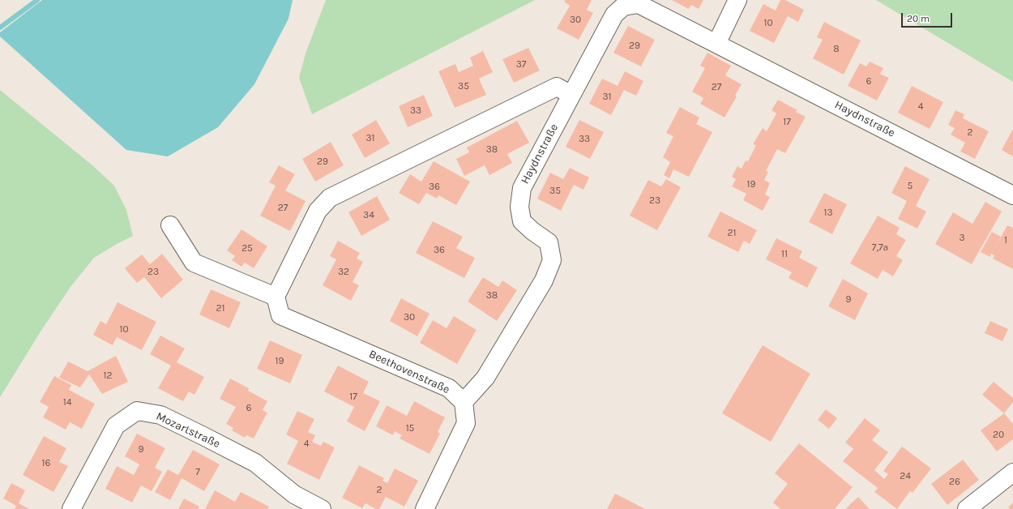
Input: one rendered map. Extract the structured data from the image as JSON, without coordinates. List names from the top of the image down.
{
  "streets": {
    "street": ["Haydnstraße", "Beethovenstraße", "Mozartstraße"]
  },
  "crossings": [
    ["Haydnstraße", "Beethovenstraße"]
  ],
  "house_numbers": [
    "30",
    "10",
    "29",
    "8",
    "37",
    "6",
    "35",
    "27",
    "31",
    "4",
    "33",
    "17",
    "2",
    "31",
    "33",
    "38",
    "29",
    "19",
    "5",
    "36",
    "35",
    "23",
    "27",
    "13",
    "34",
    "21",
    "3",
    "1",
    "7,7a",
    "25",
    "36",
    "11",
    "23",
    "32",
    "38",
    "9",
    "21",
    "30",
    "10",
    "19",
    "12",
    "17",
    "14",
    "6",
    "15",
    "20",
    "4",
    "9",
    "16",
    "7",
    "24",
    "26",
    "2"
  ],
  "scale_bar": "20 m"
}
